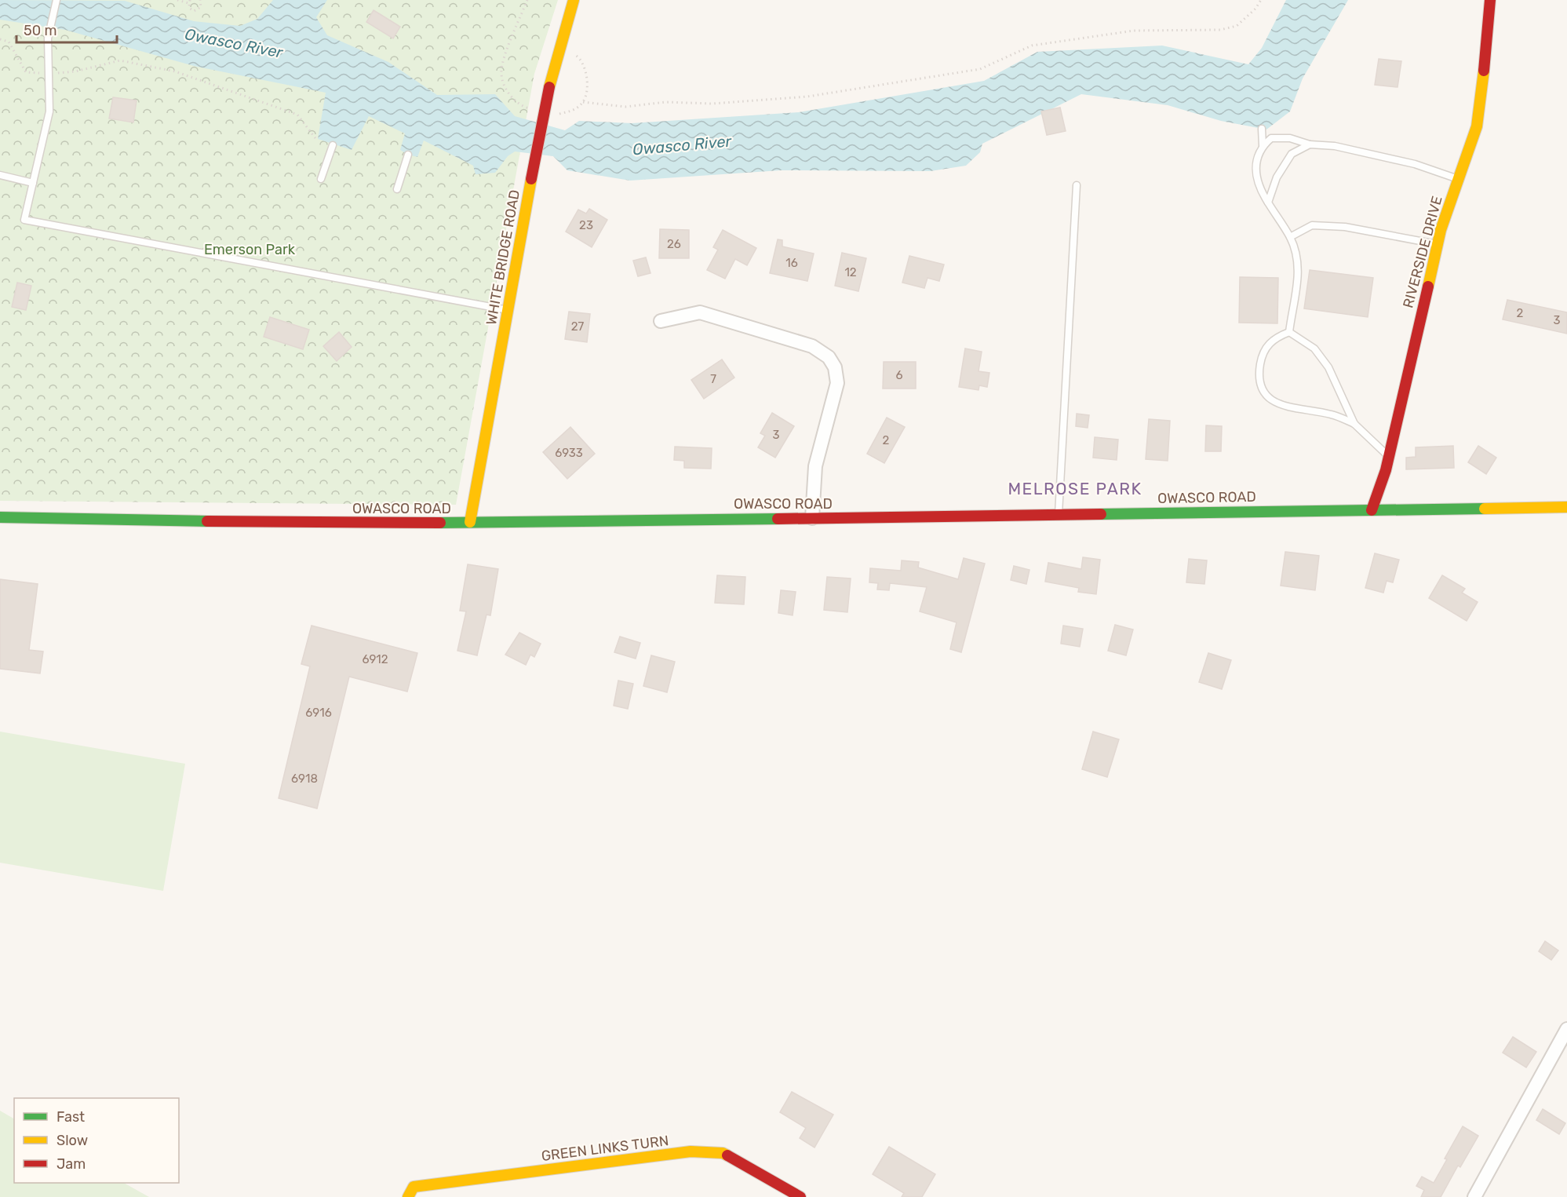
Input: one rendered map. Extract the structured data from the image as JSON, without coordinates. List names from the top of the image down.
{
  "streets": {
    "main road": [
      "RIVERSIDE DRIVE",
      "WHITE BRIDGE ROAD",
      "OWASCO ROAD",
      "GREEN LINKS TURN"
    ]
  },
  "crossings": [
    ["RIVERSIDE DRIVE", "OWASCO ROAD"],
    ["WHITE BRIDGE ROAD", "OWASCO ROAD"]
  ],
  "districts": ["MELROSE PARK"],
  "water": ["Owasco River"],
  "parks": ["Emerson Park"],
  "house_numbers": [
    "23",
    "26",
    "16",
    "12",
    "2",
    "3",
    "27",
    "6",
    "7",
    "3",
    "2",
    "6933",
    "6912",
    "6916",
    "6918"
  ],
  "legend": ["Fast", "Slow", "Jam"],
  "scale_bar": "50 m"
}
